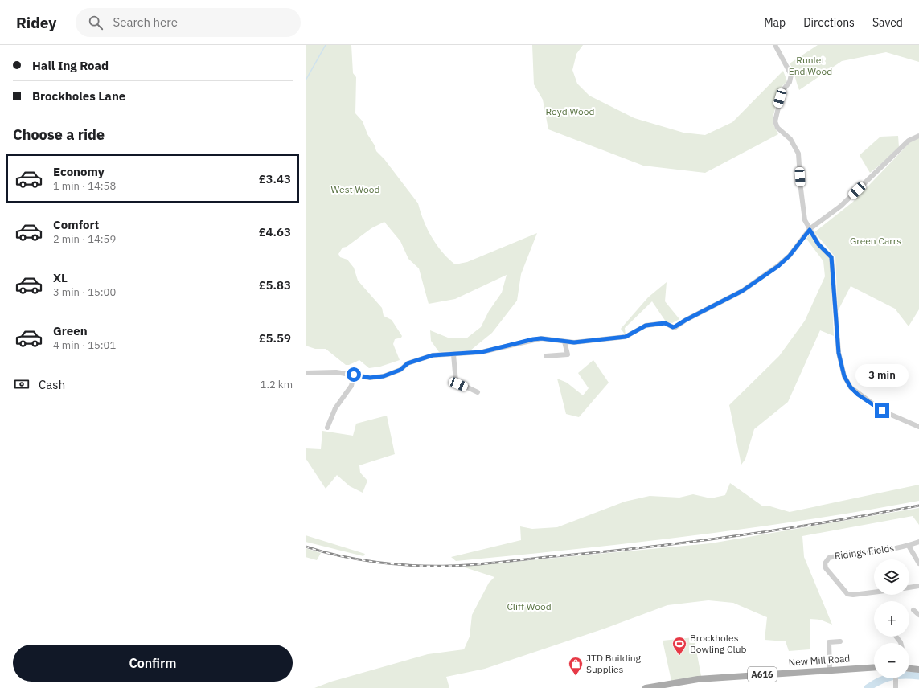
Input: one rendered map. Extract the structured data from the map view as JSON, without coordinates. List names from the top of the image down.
{
  "streets": {
    "main road": ["New Mill Road", "A616"],
    "street": ["Ridings Fields"]
  },
  "parks": [
    "Runlet End Wood",
    "Royd Wood",
    "West Wood",
    "Green Carrs",
    "Cliff Wood"
  ],
  "places": {
    "sports": ["Brockholes Bowling Club"],
    "shop": ["JTD Building Supplies"]
  },
  "page": {
    "header": "Ridey",
    "search": "Search here",
    "nav": ["Map", "Directions", "Saved"],
    "banner": ["Hall Ing Road", "Brockholes Lane"],
    "heading": "Choose a ride",
    "list": [
      {
        "name": "Economy",
        "note": "1 min · 14:58",
        "value": "£3.43"
      },
      {
        "name": "Comfort",
        "note": "2 min · 14:59",
        "value": "£4.63"
      },
      {
        "name": "XL",
        "note": "3 min · 15:00",
        "value": "£5.83"
      },
      {
        "name": "Green",
        "note": "4 min · 15:01",
        "value": "£5.59"
      }
    ],
    "bubble": "3 min",
    "pay": ["Cash", "1.2 km"],
    "map_buttons": ["+", "−"],
    "buttons": "Confirm"
  }
}
